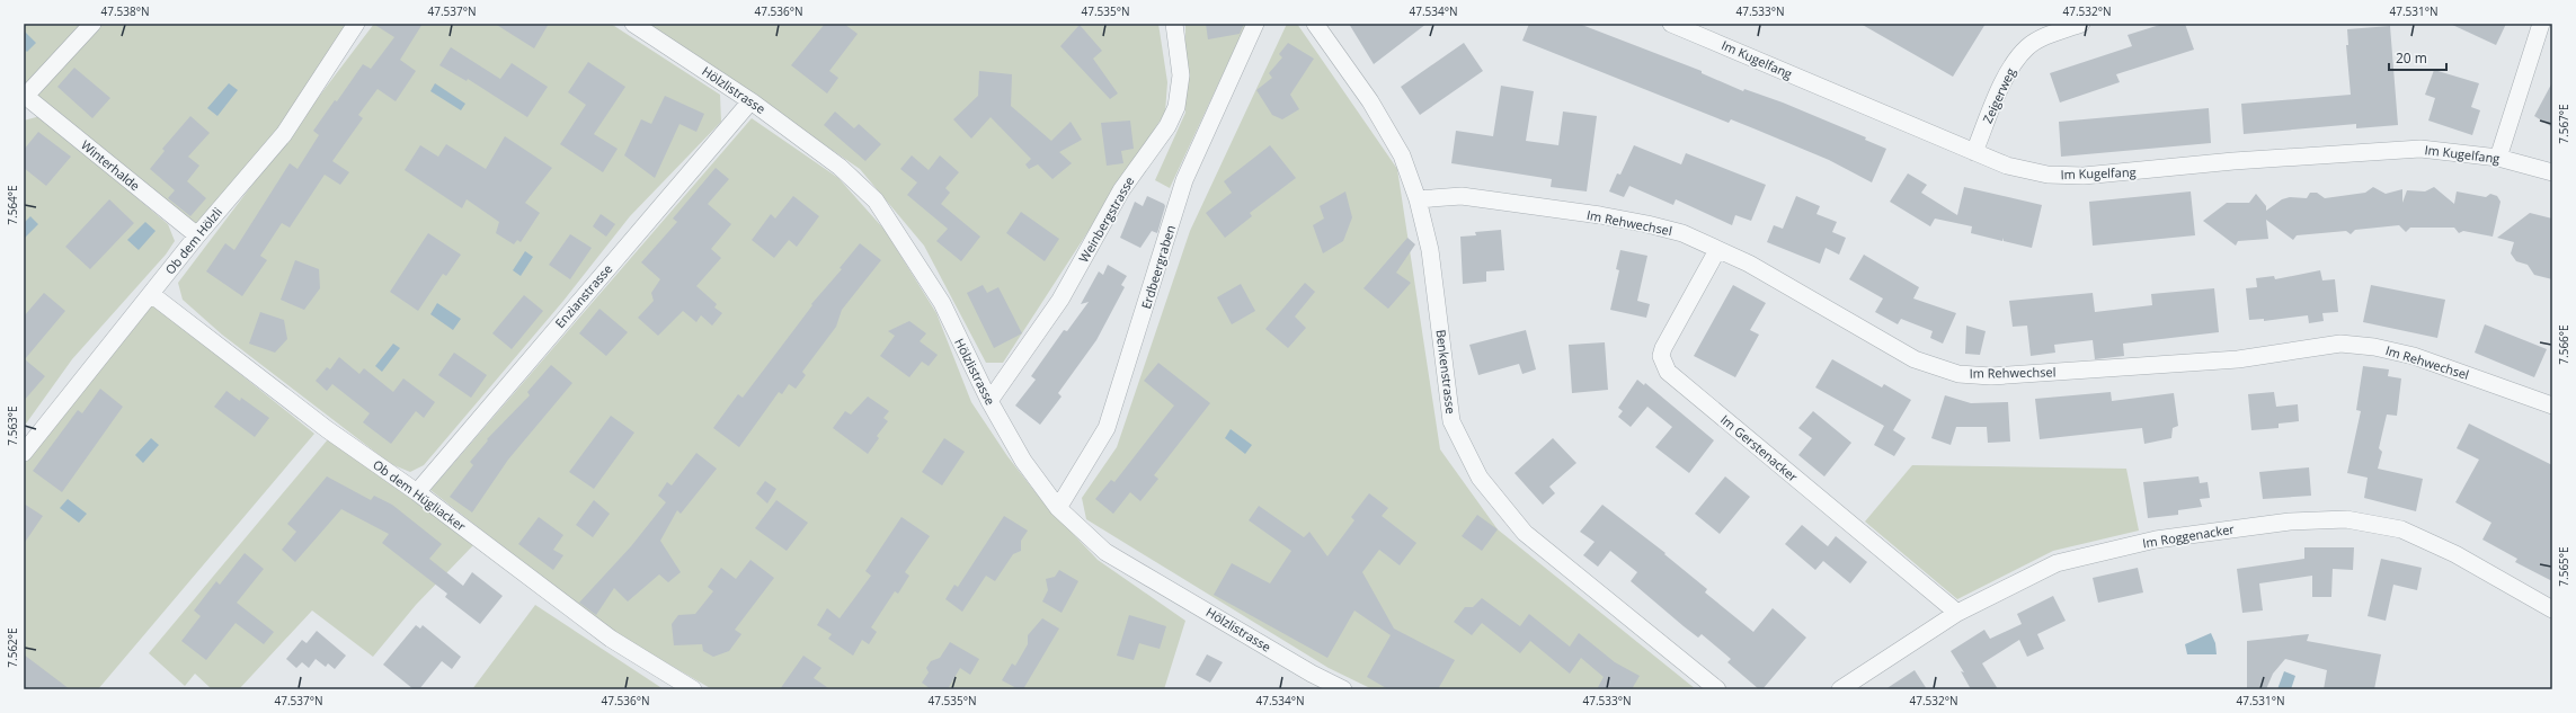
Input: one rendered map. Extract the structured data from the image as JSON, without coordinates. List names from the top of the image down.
{
  "streets": {
    "street": [
      "Im Kugelfang",
      "Hölzlistrasse",
      "Zeigerweg",
      "Winterhalde",
      "Weinbergstrasse",
      "Im Rehwechsel",
      "Ob dem Hölzli",
      "Erdbeergraben",
      "Enzianstrasse",
      "Benkenstrasse",
      "Im Gerstenacker",
      "Ob dem Hügliacker",
      "Im Roggenacker"
    ]
  },
  "crossings": [
    ["Im Kugelfang", "Zeigerweg"],
    ["Hölzlistrasse", "Weinbergstrasse"],
    ["Hölzlistrasse", "Erdbeergraben"],
    ["Hölzlistrasse", "Enzianstrasse"],
    ["Winterhalde", "Ob dem Hölzli"],
    ["Im Rehwechsel", "Benkenstrasse"],
    ["Im Rehwechsel", "Im Gerstenacker"],
    ["Ob dem Hölzli", "Ob dem Hügliacker"],
    ["Enzianstrasse", "Ob dem Hügliacker"],
    ["Im Gerstenacker", "Im Roggenacker"]
  ],
  "scale_bar": "20 m",
  "coordinates": [
    "47.538°N",
    "47.537°N",
    "47.536°N",
    "47.535°N",
    "47.534°N",
    "47.533°N",
    "47.532°N",
    "47.531°N",
    "7.567°E",
    "7.564°E",
    "7.566°E",
    "7.563°E",
    "7.565°E",
    "7.562°E"
  ]
}
